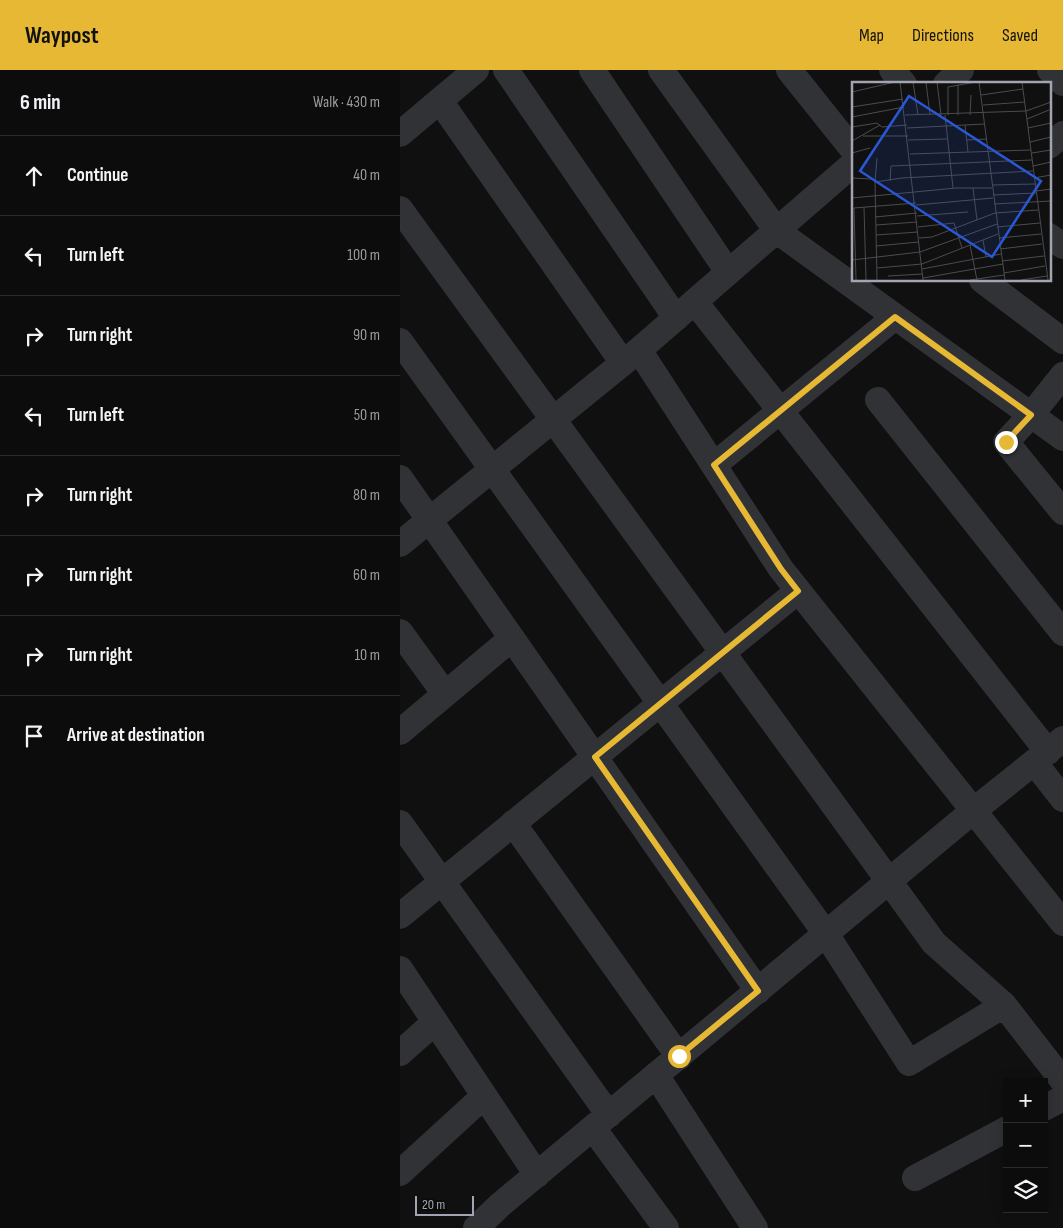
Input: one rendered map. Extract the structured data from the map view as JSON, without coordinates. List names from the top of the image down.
{
  "scale_bar": "20 m",
  "page": {
    "header": "Waypost",
    "nav": ["Map", "Directions", "Saved"],
    "heading": ["6 min", "Walk · 430 m"],
    "list": [
      ["Continue", "40 m"],
      ["Turn left", "100 m"],
      ["Turn right", "90 m"],
      ["Turn left", "50 m"],
      ["Turn right", "80 m"],
      ["Turn right", "60 m"],
      ["Turn right", "10 m"],
      "Arrive at destination"
    ],
    "map_buttons": ["+", "−"],
    "scale": "20 m"
  }
}
